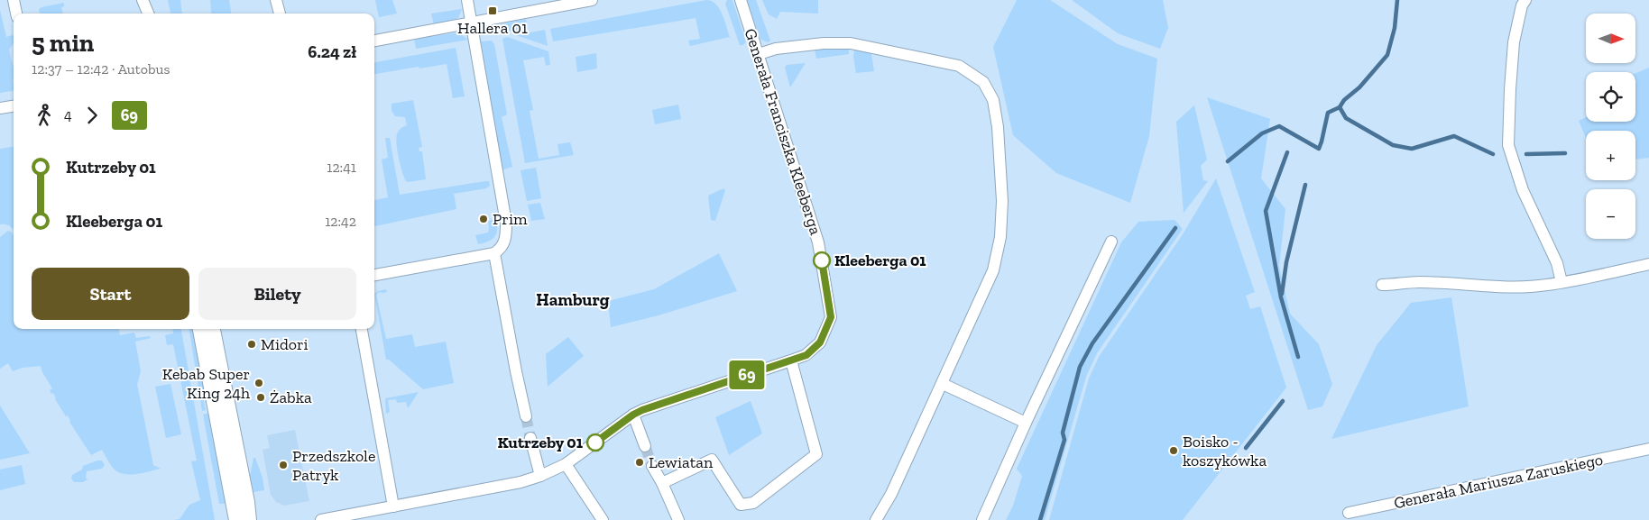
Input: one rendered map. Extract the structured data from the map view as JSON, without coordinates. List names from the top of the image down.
{
  "streets": {
    "street": ["Generała Franciszka Kleeberga", "Generała Mariusza Zaruskiego"]
  },
  "districts": ["Hamburg"],
  "places": {
    "transit": ["Hallera 01"],
    "other": [
      "Prim",
      "Kleeberga 01",
      "Midori",
      "Kebab Super King 24h",
      "Żabka",
      "Kutrzeby 01",
      "Boisko - koszykówka",
      "Lewiatan",
      "Przedszkole Patryk"
    ]
  },
  "lines": ["bus line 69"],
  "north": "right",
  "page": {
    "on_map": "69",
    "map_buttons": ["+", "−"],
    "heading": ["5 min", "12:37 – 12:42 · Autobus", "6.24 zł"],
    "legs": ["4", "69"],
    "list": [
      {
        "name": "Kutrzeby 01",
        "value": "12:41"
      },
      {
        "name": "Kleeberga 01",
        "value": "12:42"
      }
    ],
    "buttons": ["Start", "Bilety"]
  }
}
